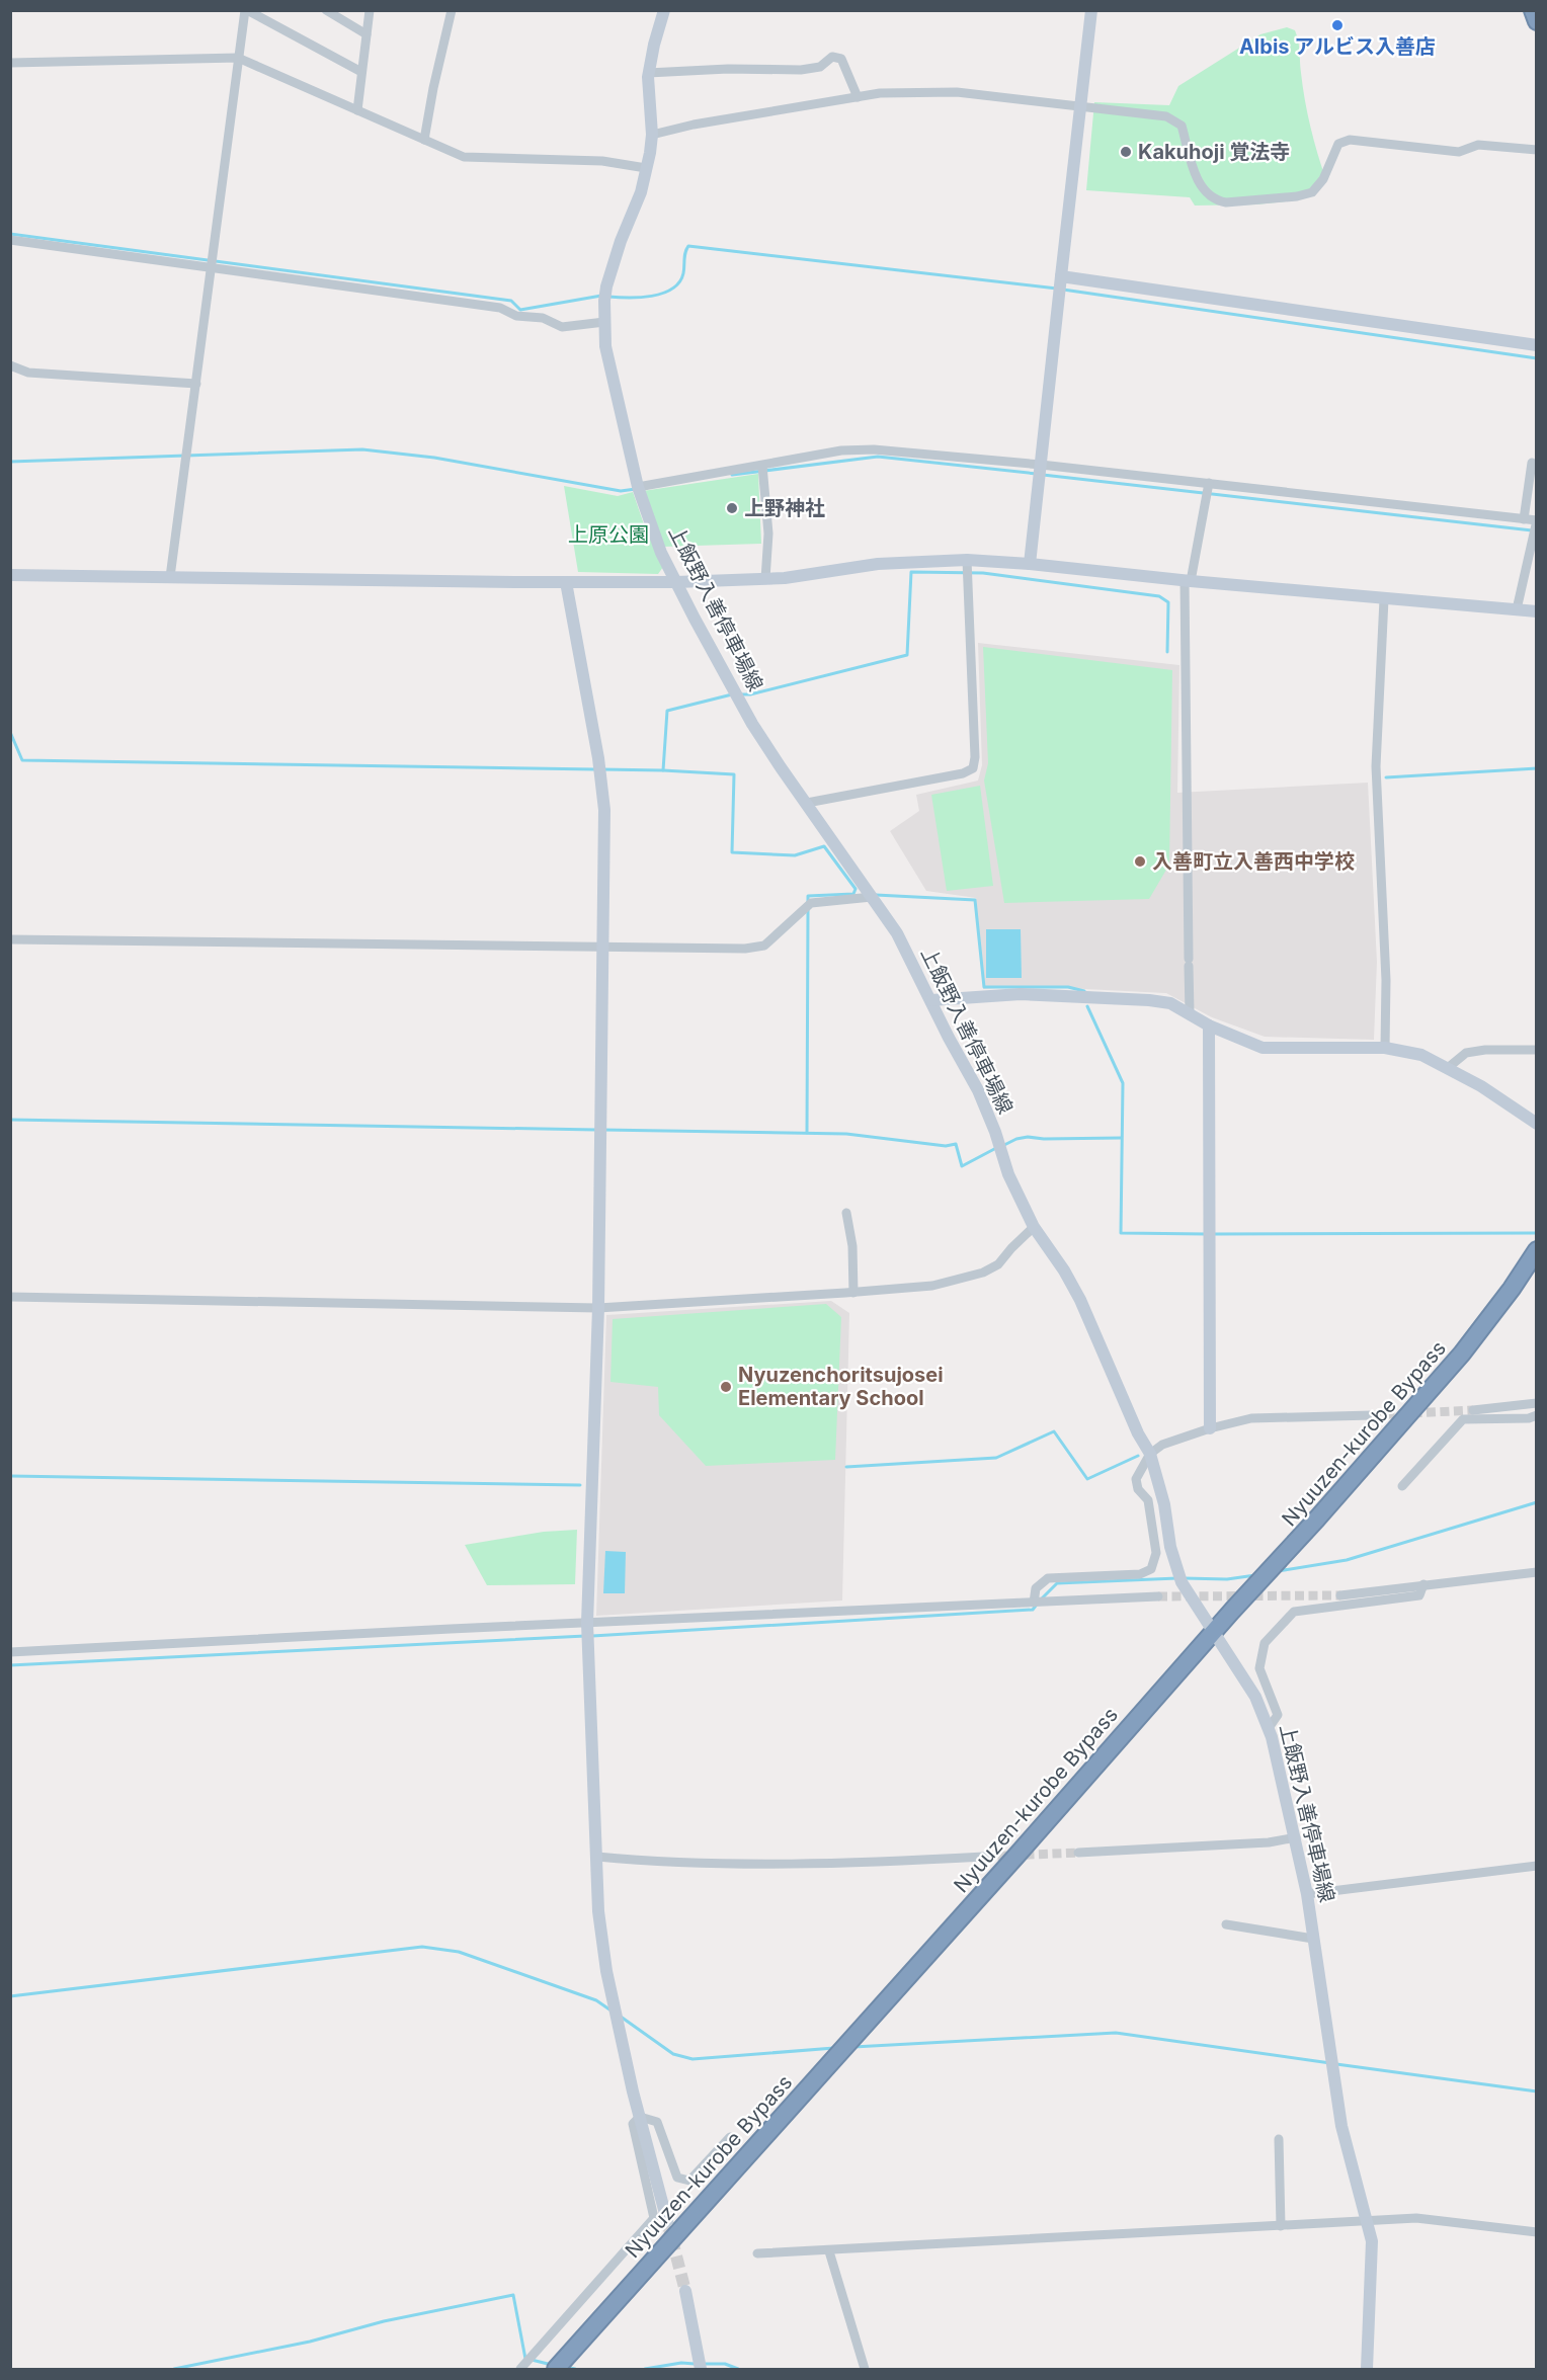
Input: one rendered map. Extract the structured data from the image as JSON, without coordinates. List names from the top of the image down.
{
  "streets": {
    "highway": ["Nyuuzen-kurobe Bypass"],
    "street": ["上飯野入善停車場線"]
  },
  "crossings": [
    ["上飯野入善停車場線", "Nyuuzen-kurobe Bypass"]
  ],
  "parks": ["上原公園"],
  "places": [
    "Albis アルビス入善店",
    "Kakuhoji 覚法寺",
    "上野神社",
    "入善町立入善西中学校",
    "Nyuzenchoritsujosei Elementary School"
  ]
}
